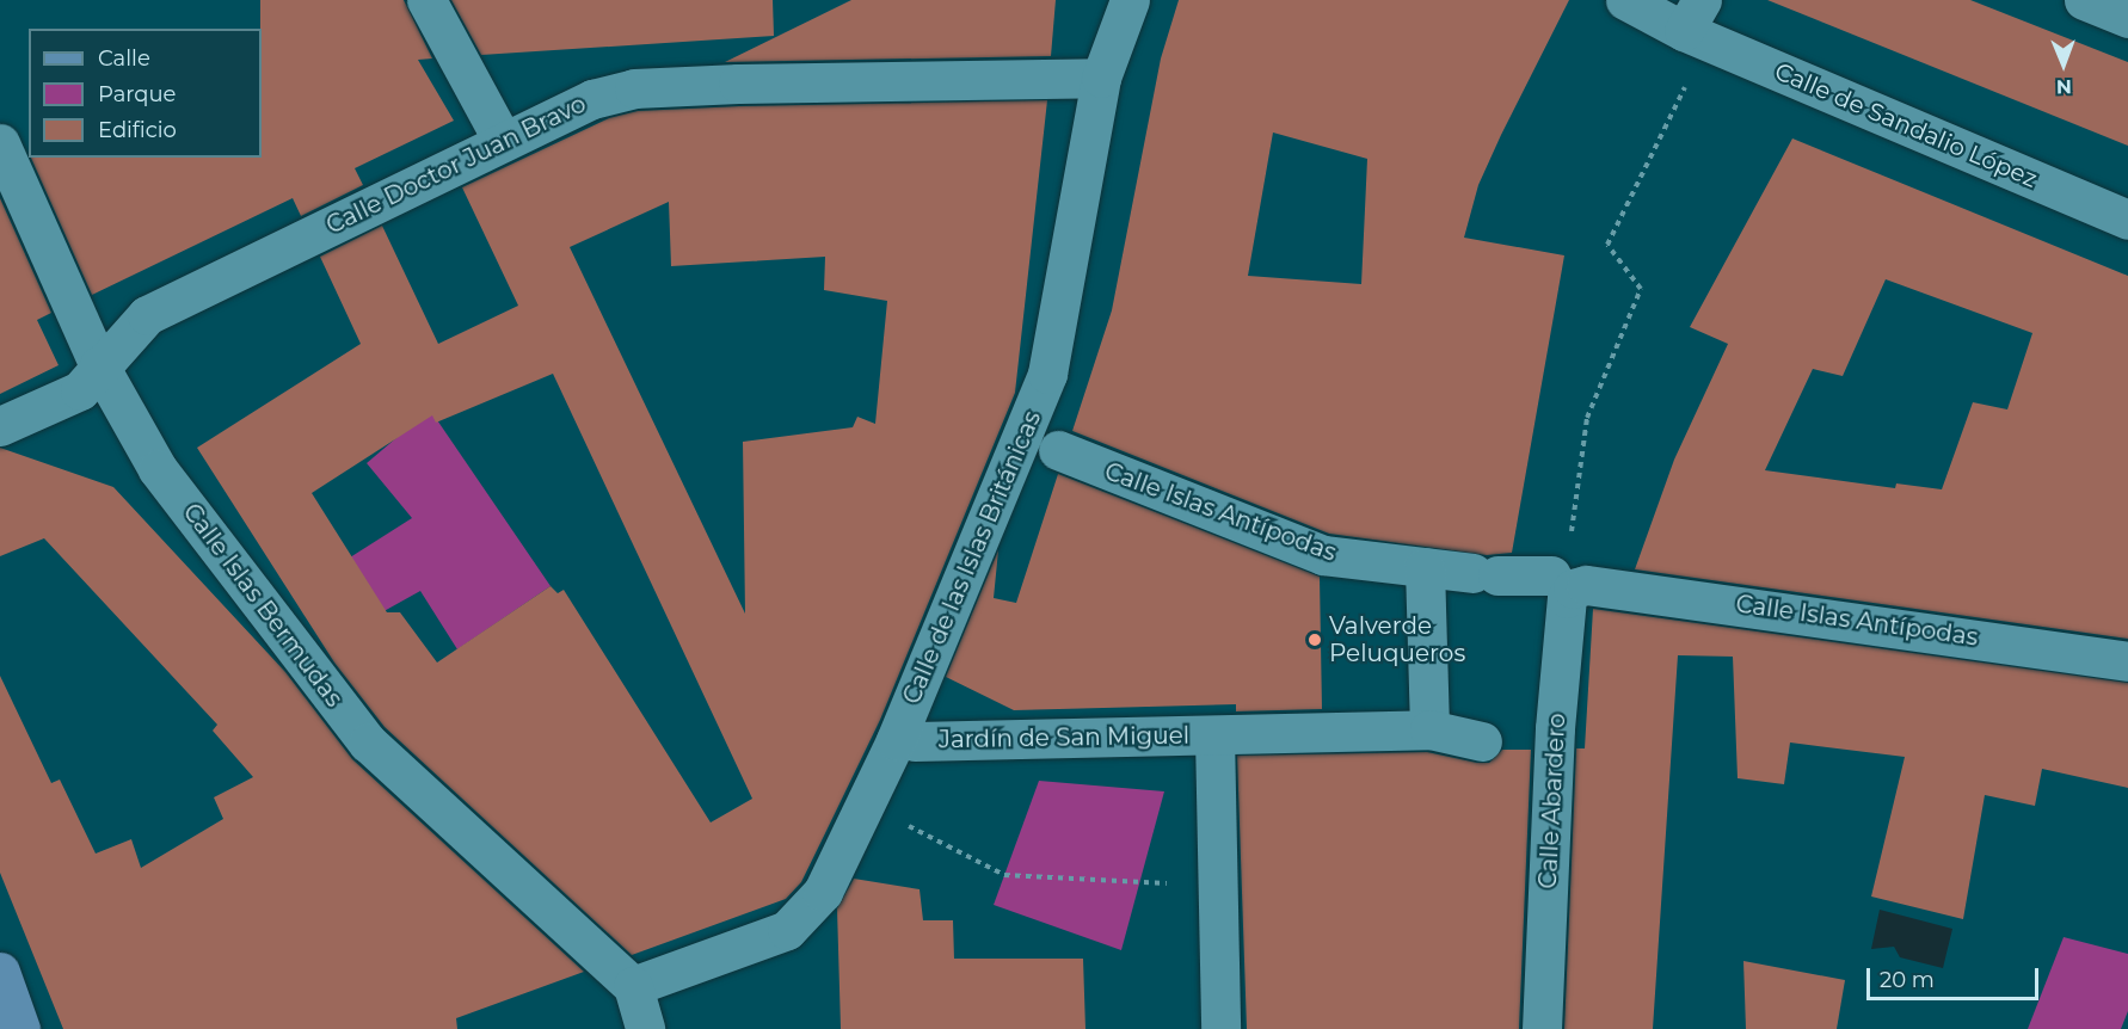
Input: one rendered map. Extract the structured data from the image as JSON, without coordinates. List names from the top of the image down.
{
  "streets": {
    "street": [
      "Calle de Sandalio López",
      "Calle Doctor Juan Bravo",
      "Calle Islas Antípodas",
      "Calle de las Islas Británicas",
      "Calle Islas Bermudas",
      "Jardín de San Miguel",
      "Calle Abardero"
    ]
  },
  "crossings": [
    ["Calle Doctor Juan Bravo", "Calle de las Islas Británicas"],
    ["Calle Doctor Juan Bravo", "Calle Islas Bermudas"],
    ["Calle Islas Antípodas", "Calle Abardero"],
    ["Calle de las Islas Británicas", "Calle Islas Bermudas"]
  ],
  "places": ["Valverde Peluqueros"],
  "legend": ["Calle", "Parque", "Edificio"],
  "scale_bar": "20 m",
  "north": "bottom"
}
